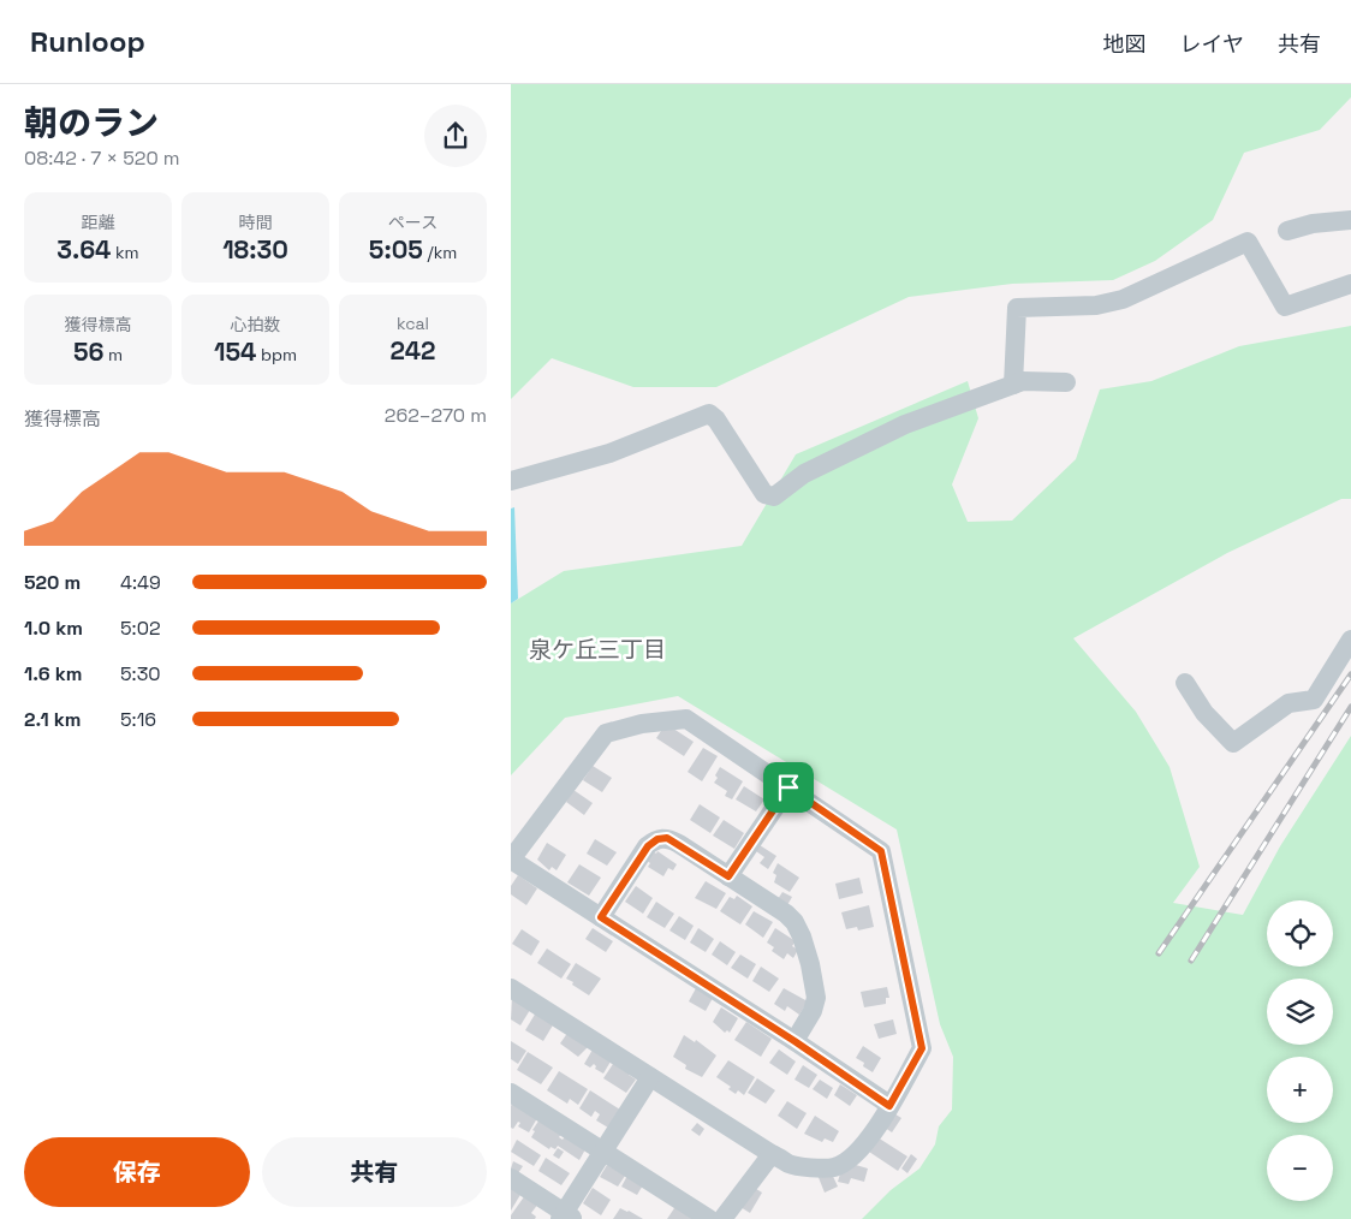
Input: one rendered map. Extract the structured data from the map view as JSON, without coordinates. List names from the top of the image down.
{
  "districts": ["泉ケ丘三丁目"],
  "page": {
    "header": "Runloop",
    "nav": ["地図", "レイヤ", "共有"],
    "heading": ["朝のラン", "08:42 · 7 × 520 m"],
    "stats": [
      ["距離", "3.64 km"],
      ["時間", "18:30"],
      ["ペース", "5:05 /km"],
      ["獲得標高", "56 m"],
      ["心拍数", "154 bpm"],
      ["kcal", "242"]
    ],
    "chart": ["獲得標高", "262–270 m"],
    "list": [
      {
        "name": "520 m",
        "note": "4:49"
      },
      {
        "name": "1.0 km",
        "note": "5:02"
      },
      {
        "name": "1.6 km",
        "note": "5:30"
      },
      {
        "name": "2.1 km",
        "note": "5:16"
      }
    ],
    "map_buttons": ["+", "−"],
    "buttons": ["保存", "共有"]
  }
}
